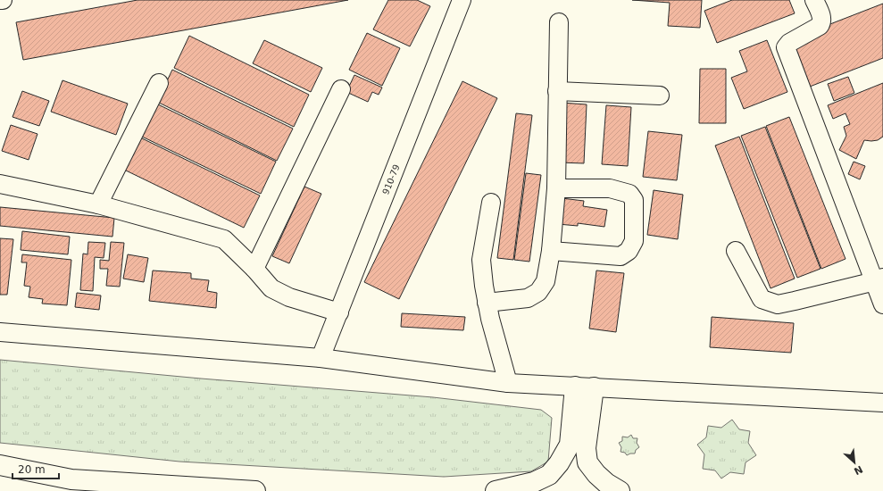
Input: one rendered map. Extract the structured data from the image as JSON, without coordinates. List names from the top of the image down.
{
  "streets": {
    "street": ["910-79"]
  },
  "scale_bar": "20 m",
  "north": "bottom right"
}
